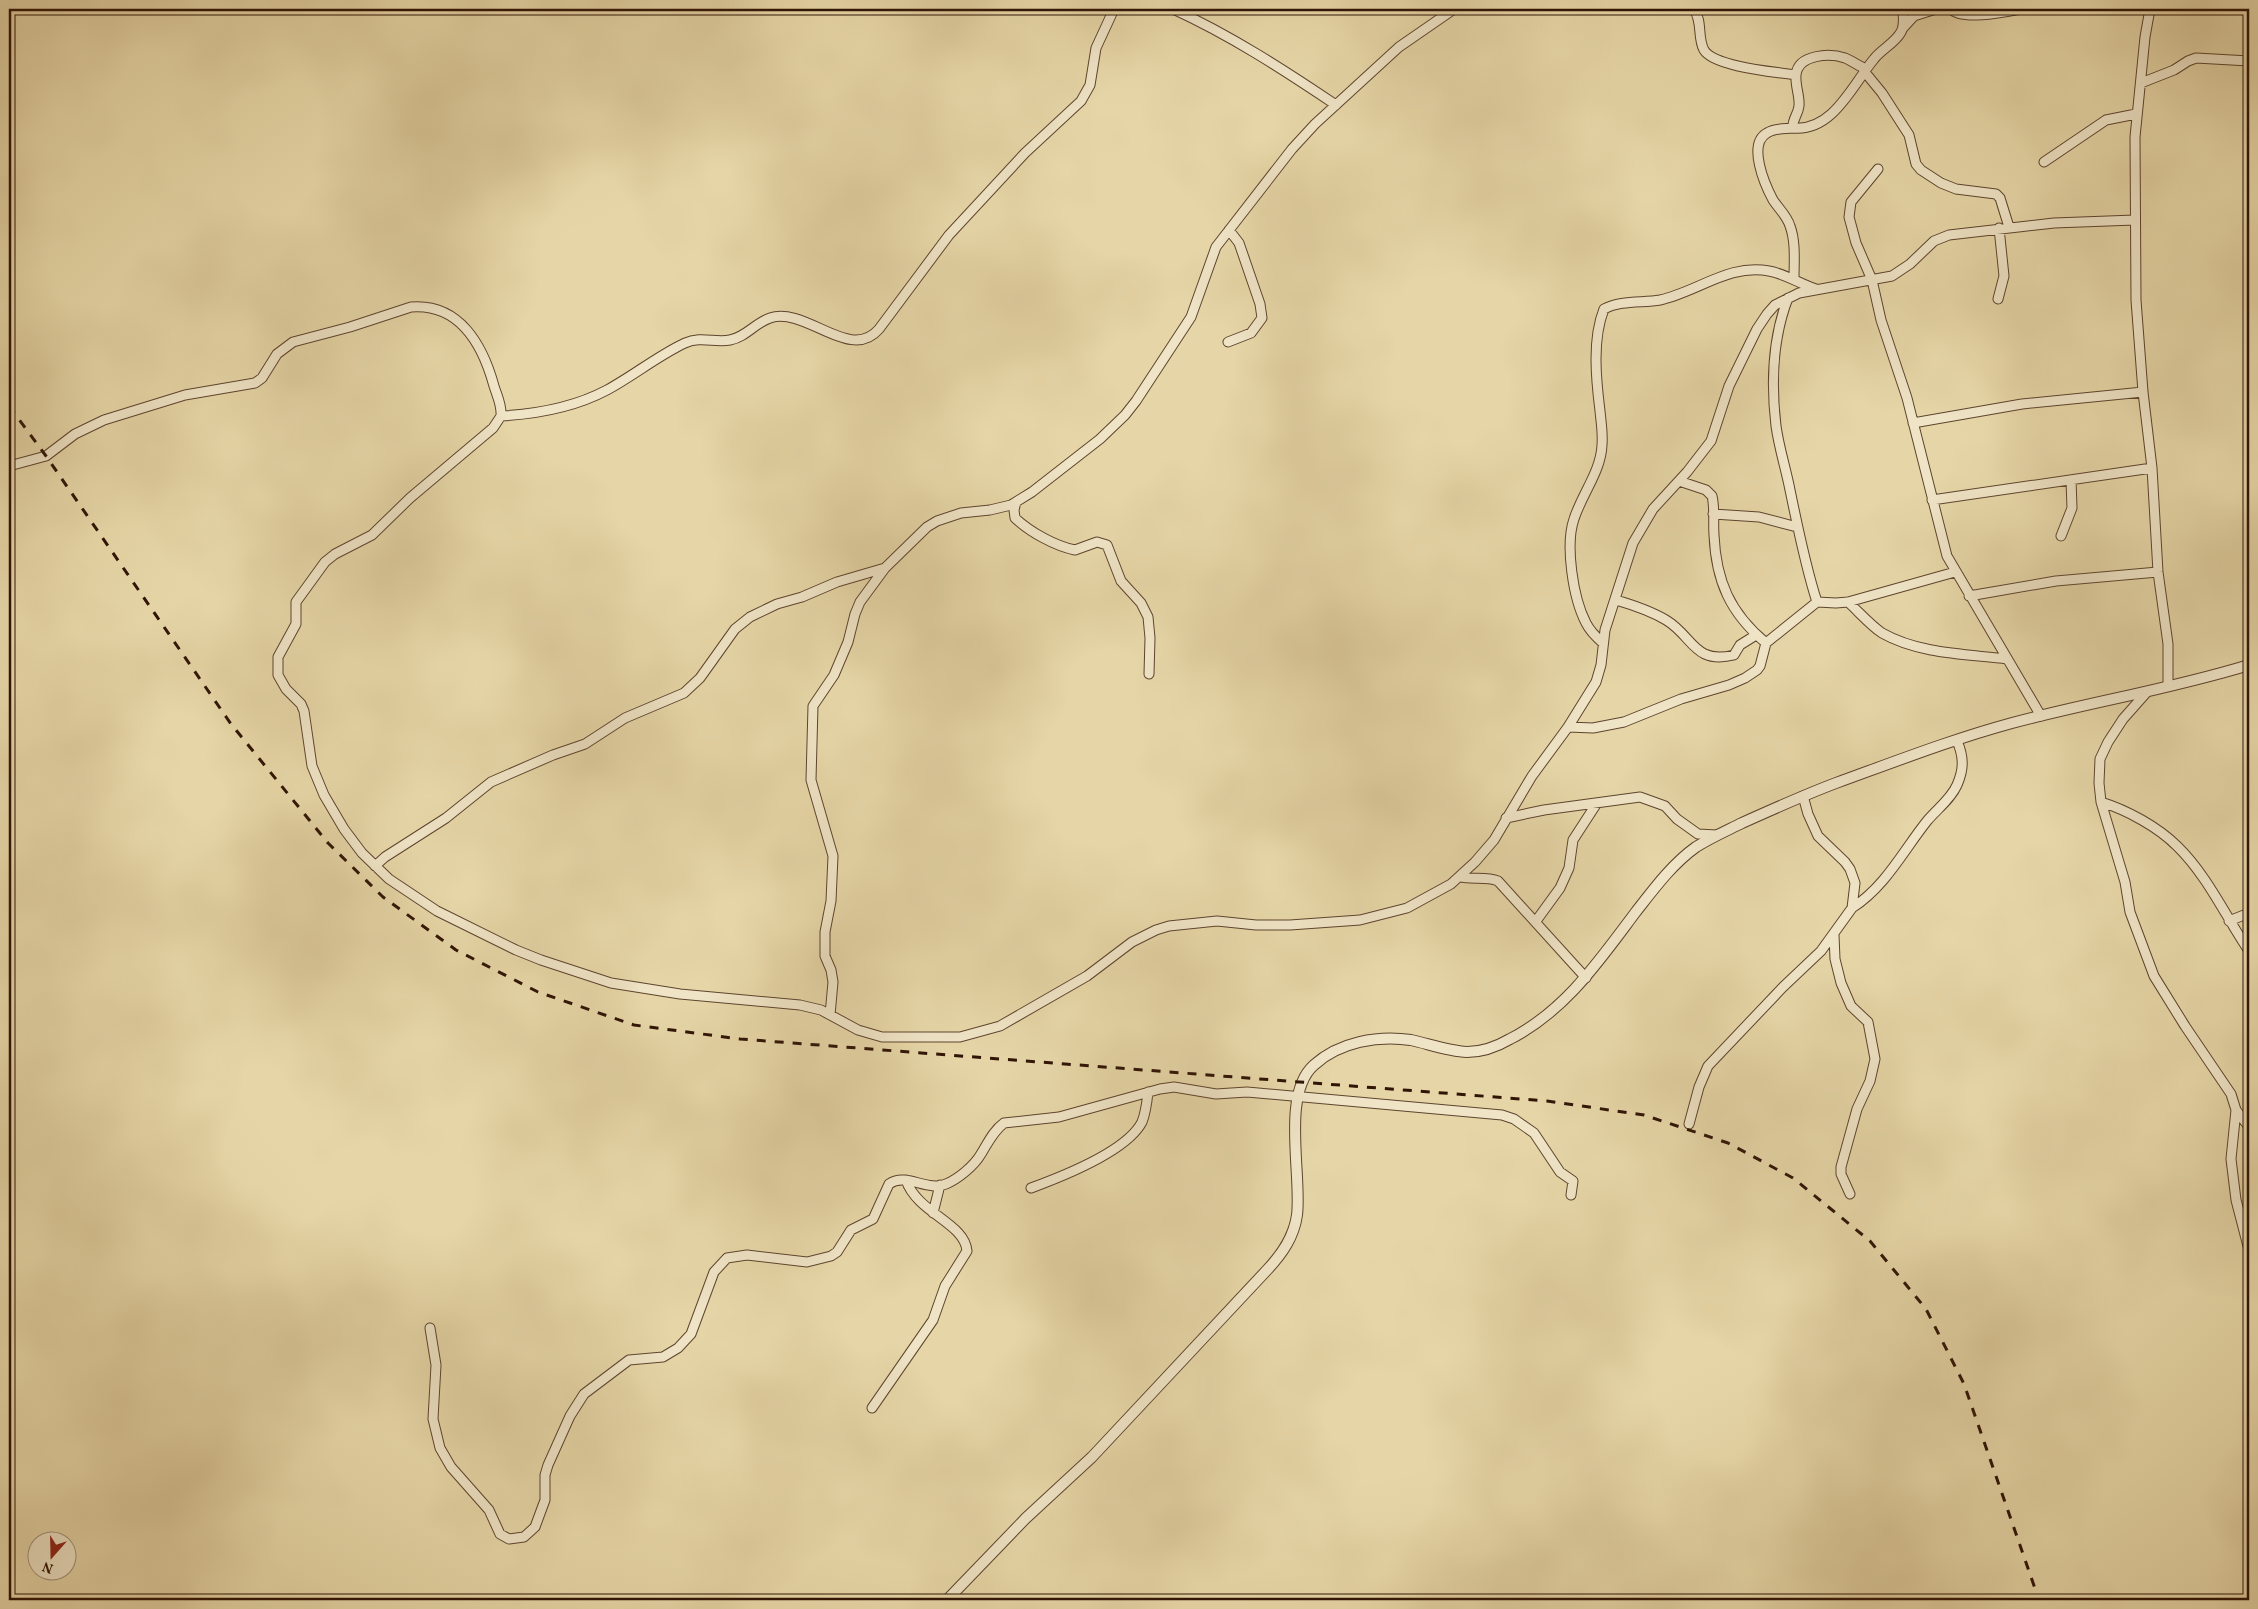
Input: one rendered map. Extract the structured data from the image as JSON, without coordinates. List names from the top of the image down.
{
  "north": "bottom"
}
